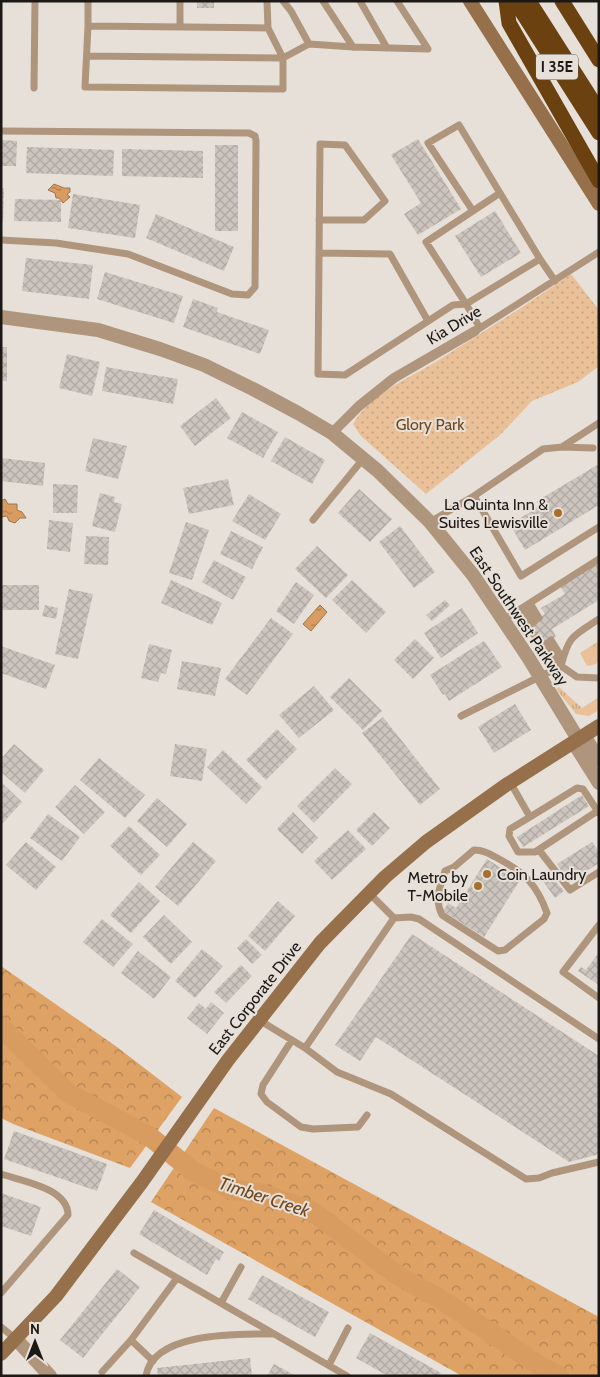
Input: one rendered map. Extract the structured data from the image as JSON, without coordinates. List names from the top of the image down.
{
  "streets": {
    "highway": ["I 35E"],
    "main road": ["East Corporate Drive"],
    "street": ["Kia Drive", "East Southwest Parkway"]
  },
  "crossings": [
    ["Kia Drive", "East Southwest Parkway"],
    ["East Southwest Parkway", "East Corporate Drive"]
  ],
  "water": ["Timber Creek"],
  "parks": ["Glory Park"],
  "places": ["La Quinta Inn & Suites Lewisville", "Coin Laundry", "Metro by T-Mobile"],
  "north": "top"
}
